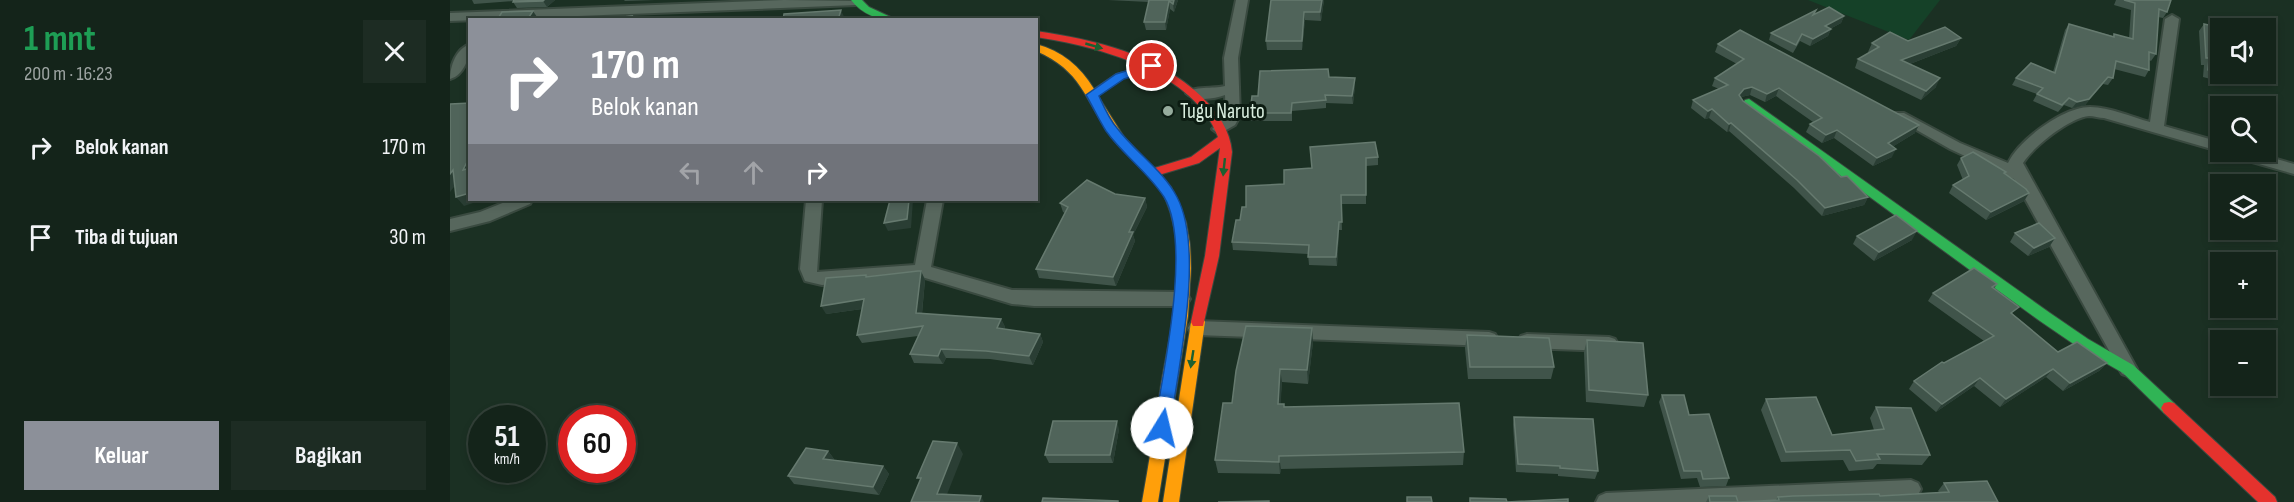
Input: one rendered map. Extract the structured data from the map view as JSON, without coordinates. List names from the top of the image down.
{
  "places": ["Tugu Naruto"],
  "page": {
    "heading": ["1 mnt", "200 m · 16:23"],
    "map_buttons": ["+", "−"],
    "turn": ["170 m", "Belok kanan"],
    "list": [
      {
        "name": "Belok kanan",
        "value": "170 m"
      },
      {
        "name": "Tiba di tujuan",
        "value": "30 m"
      }
    ],
    "speed": "51 km/h",
    "limit": "60",
    "buttons": ["Keluar", "Bagikan"]
  }
}
